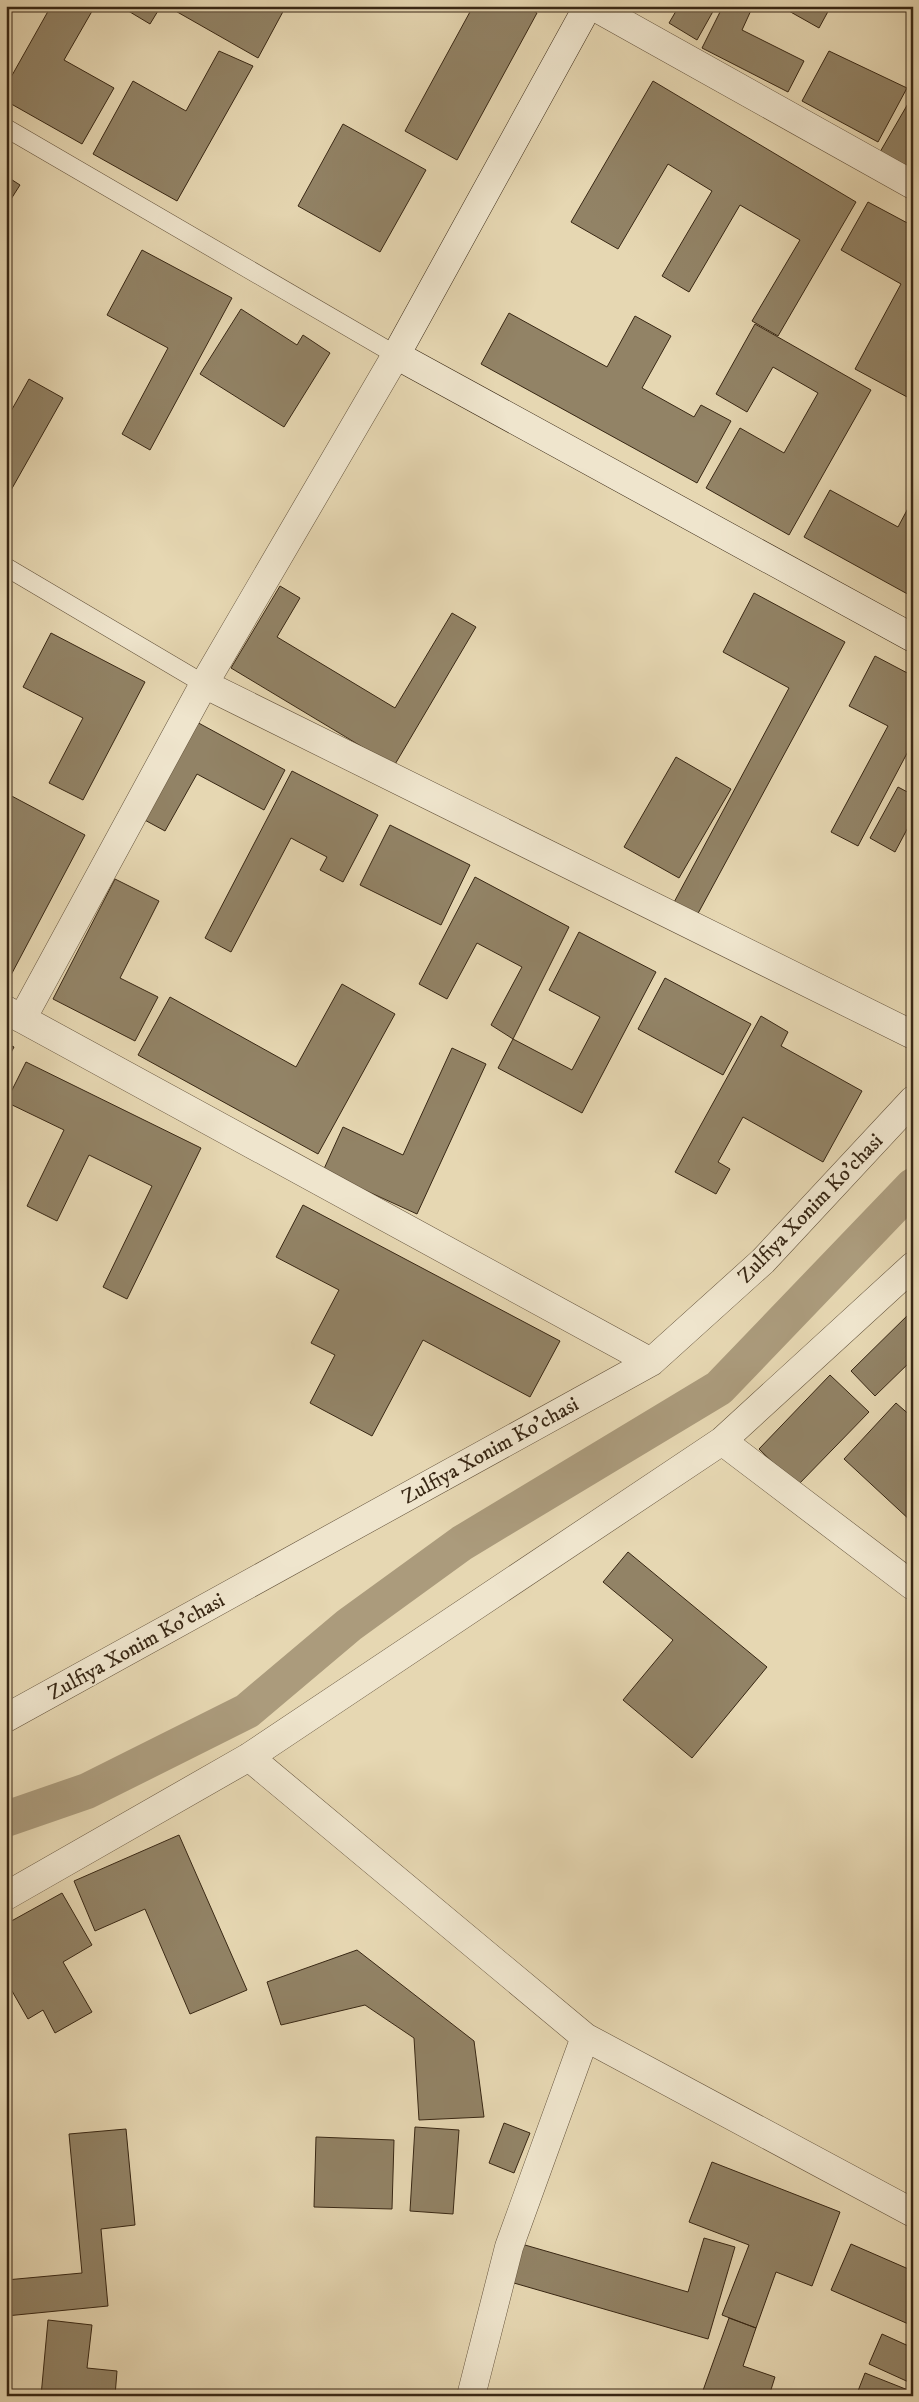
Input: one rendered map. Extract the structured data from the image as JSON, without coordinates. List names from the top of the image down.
{
  "streets": {
    "street": ["Zulfiya Xonim Ko'chasi"]
  }
}
